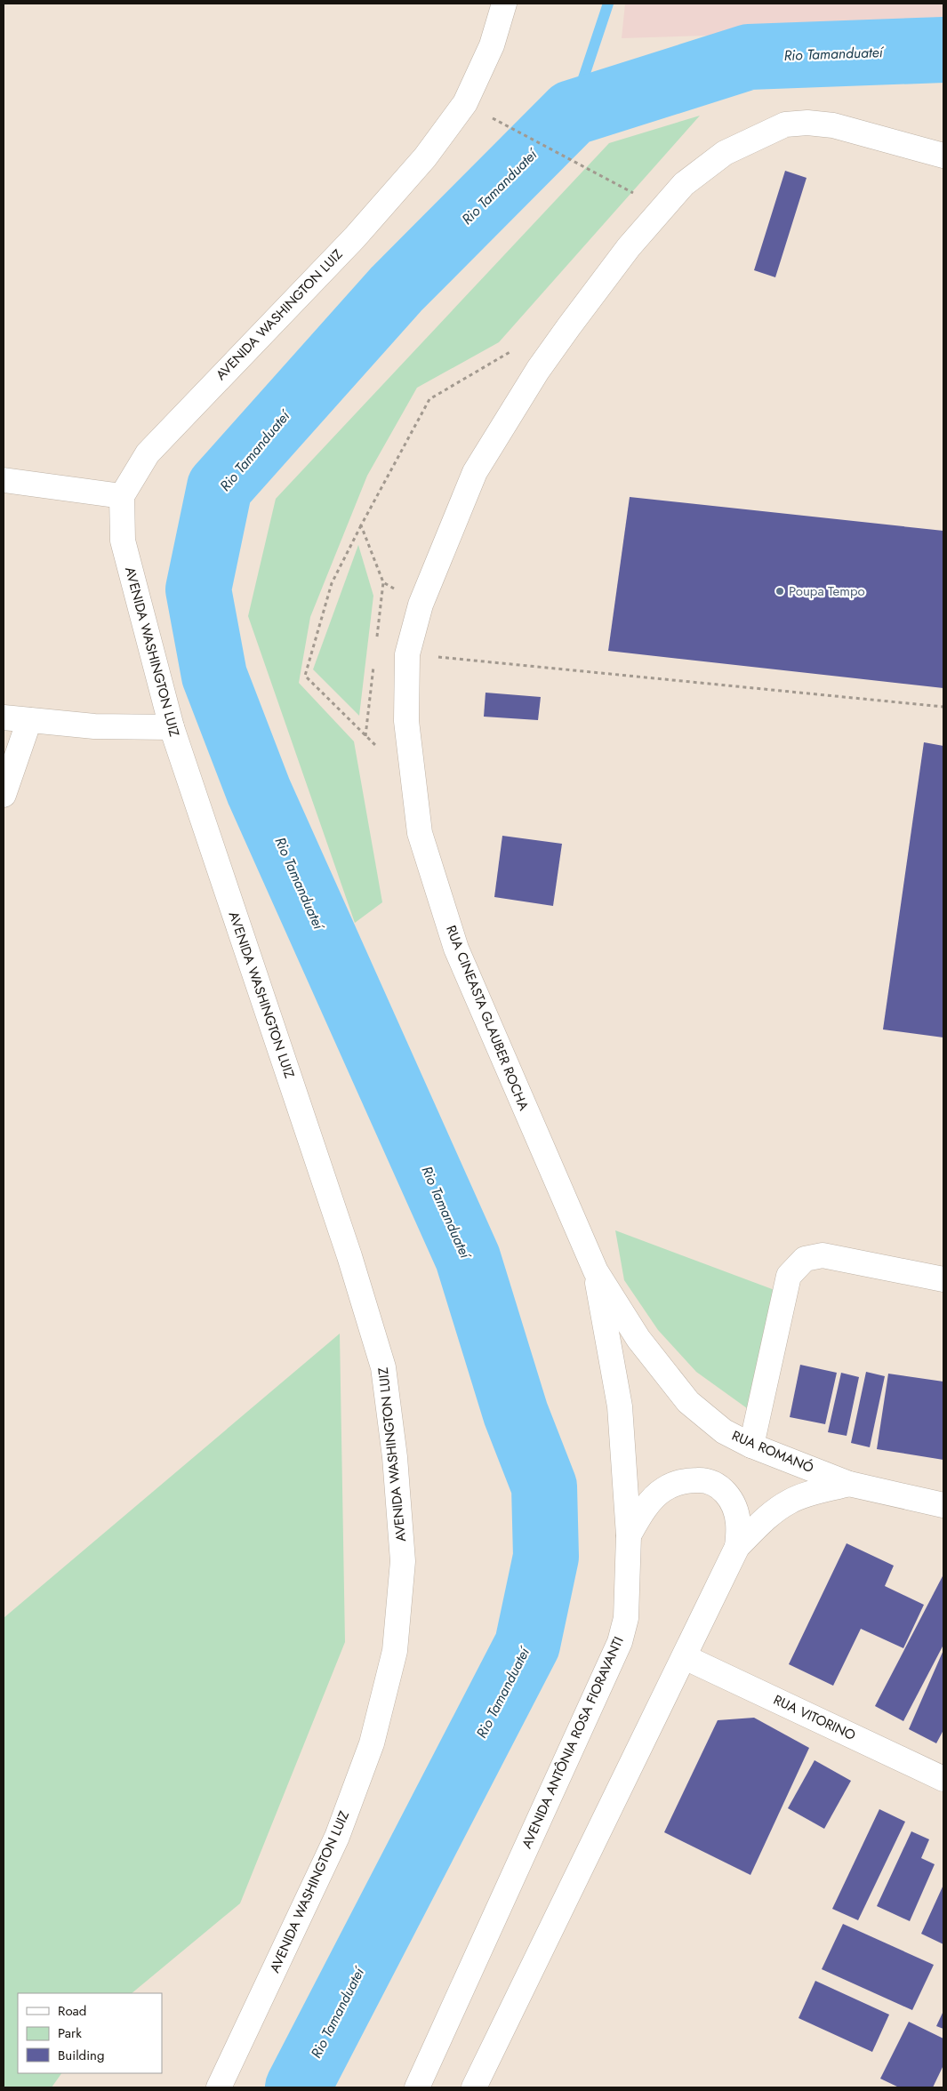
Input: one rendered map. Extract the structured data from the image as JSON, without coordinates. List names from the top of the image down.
{
  "streets": {
    "main road": [
      "AVENIDA WASHINGTON LUIZ",
      "RUA CINEASTA GLAUBER ROCHA",
      "RUA ROMANÓ",
      "RUA VITORINO",
      "AVENIDA ANTÔNIA ROSA FIORAVANTI"
    ]
  },
  "crossings": [
    ["RUA CINEASTA GLAUBER ROCHA", "RUA ROMANÓ"],
    ["RUA CINEASTA GLAUBER ROCHA", "AVENIDA ANTÔNIA ROSA FIORAVANTI"],
    ["RUA ROMANÓ", "AVENIDA ANTÔNIA ROSA FIORAVANTI"]
  ],
  "water": ["Rio Tamanduateí"],
  "places": ["Poupa Tempo"],
  "legend": ["Road", "Park", "Building"]
}
